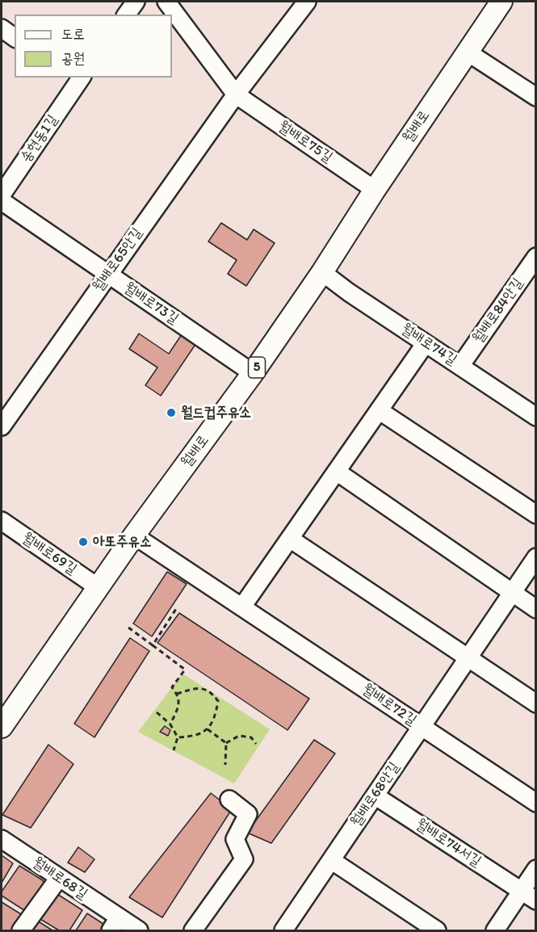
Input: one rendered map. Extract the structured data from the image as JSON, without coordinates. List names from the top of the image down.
{
  "streets": {
    "main road": ["월배로", "5"],
    "street": [
      "송현동1길",
      "월배로75길",
      "월배로65안길",
      "월배로73길",
      "월배로84안길",
      "월배로74길",
      "월배로69길",
      "월배로72길",
      "월배로68안길",
      "월배로74서길",
      "월배로68길"
    ]
  },
  "crossings": [
    ["월배로", "월배로75길"],
    ["월배로", "월배로73길"],
    ["월배로", "월배로74길"],
    ["월배로", "월배로69길"],
    ["월배로", "월배로72길"],
    ["월배로75길", "월배로65안길"],
    ["월배로65안길", "월배로73길"],
    ["월배로84안길", "월배로74길"],
    ["월배로72길", "월배로68안길"],
    ["월배로68안길", "월배로74서길"]
  ],
  "places": ["월드컵주유소", "아또주유소"],
  "legend": ["도로", "공원"]
}
